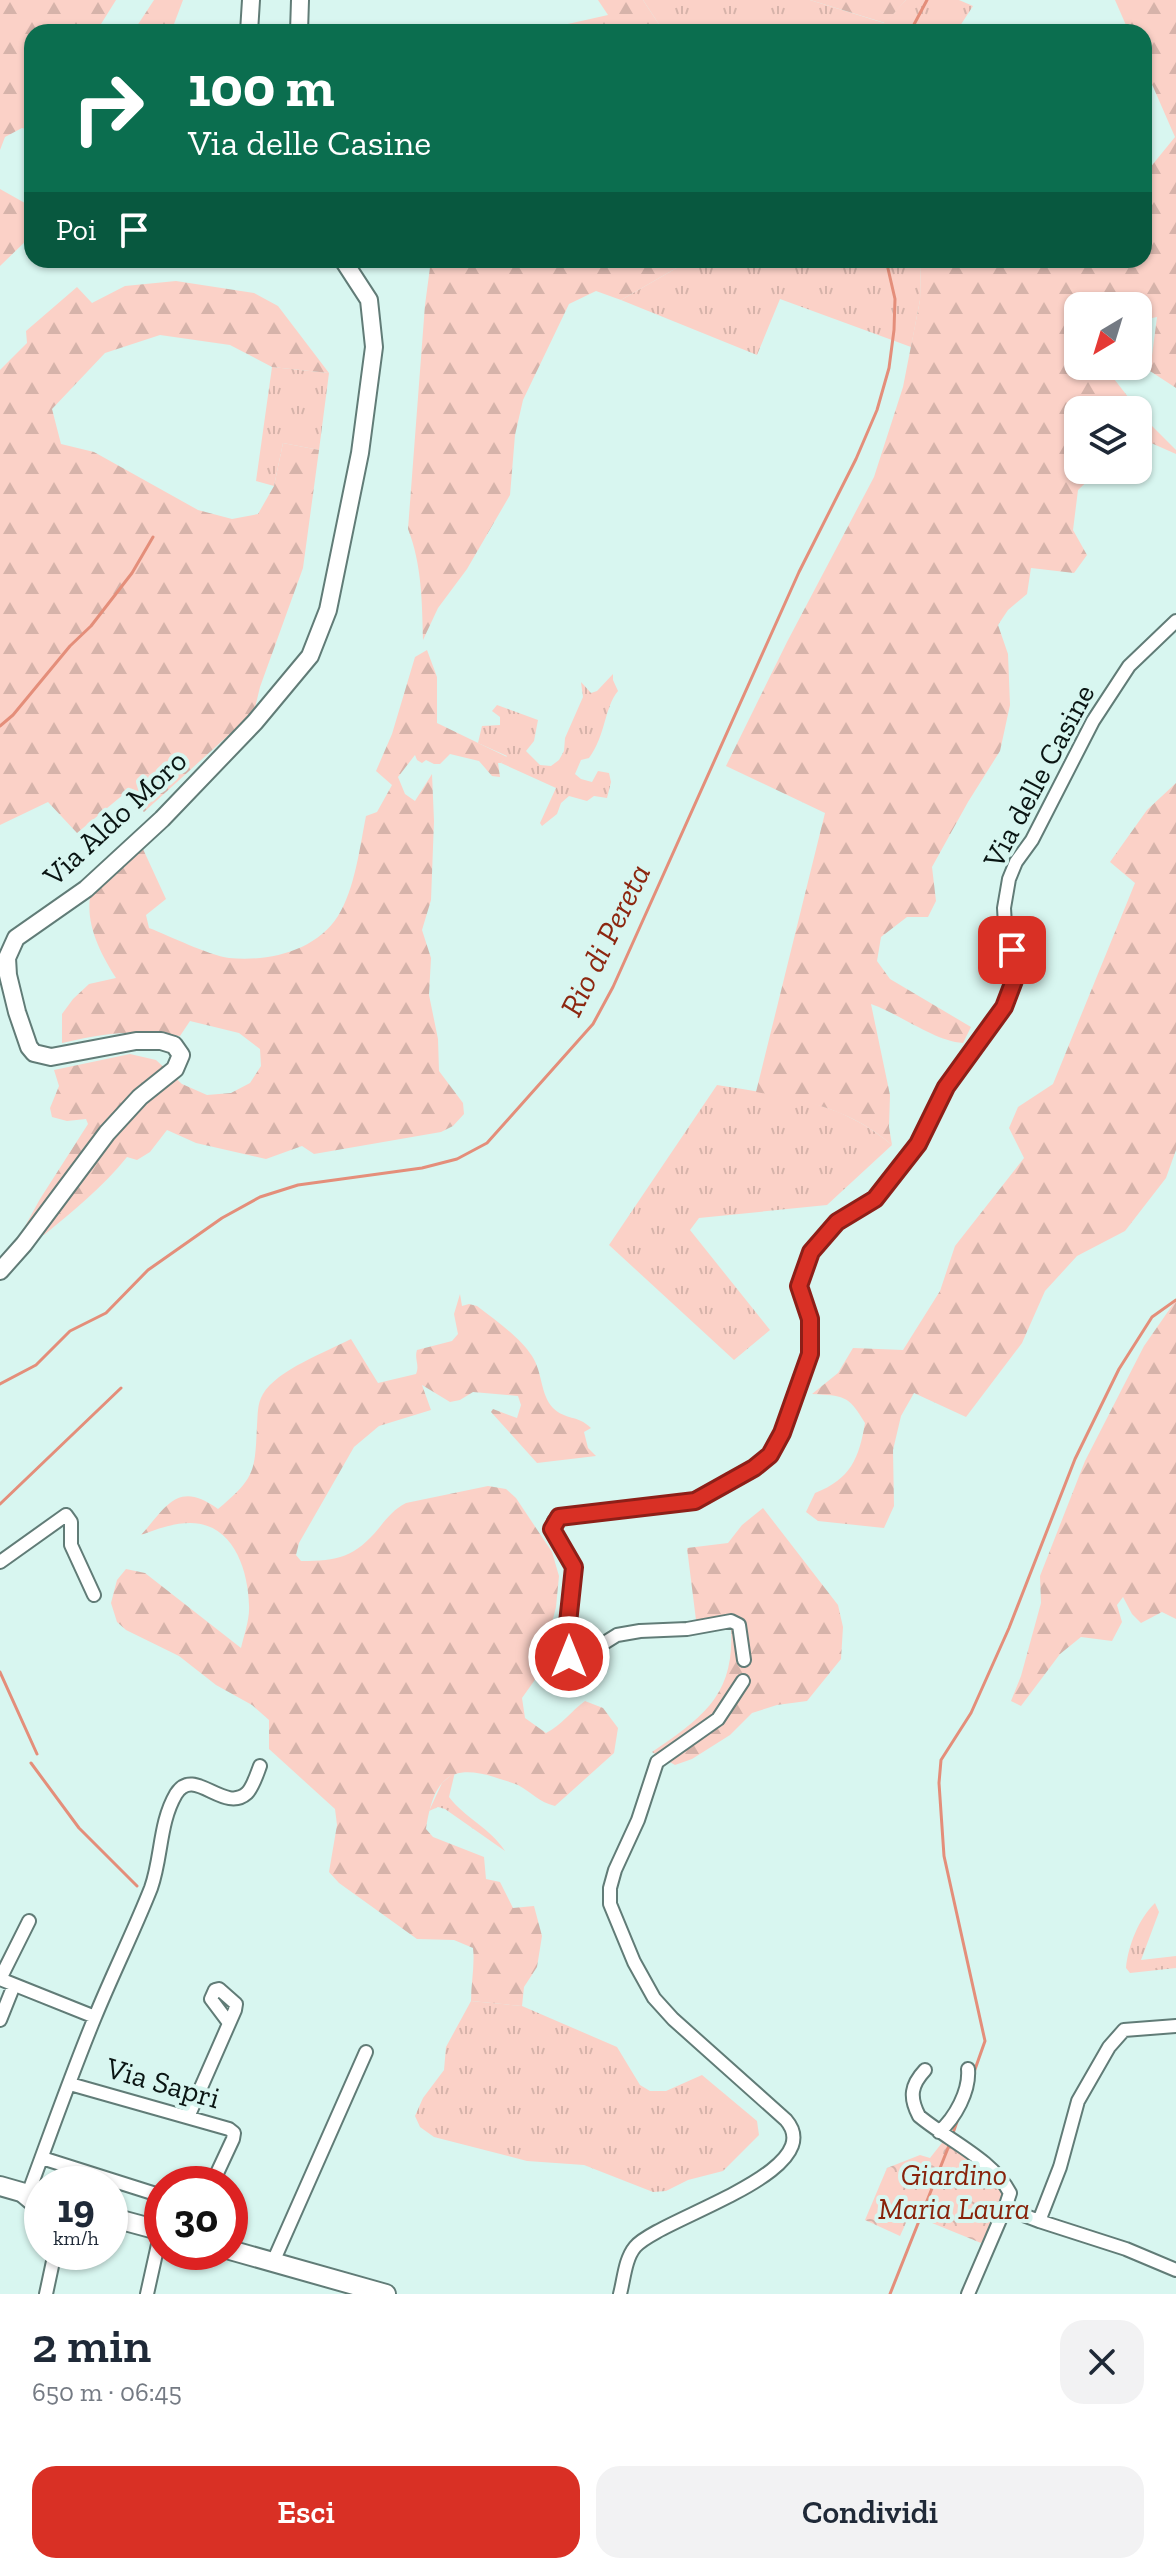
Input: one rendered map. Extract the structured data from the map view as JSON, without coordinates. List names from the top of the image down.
{
  "streets": {
    "main road": ["Via Aldo Moro"],
    "street": ["Via delle Casine", "Via Sapri"]
  },
  "water": ["Rio di Pereta"],
  "parks": ["Giardino Maria Laura"],
  "north": "bottom left",
  "page": {
    "turn": ["100 m", "Via delle Casine"],
    "then": "Poi",
    "speed": "19 km/h",
    "limit": "30",
    "heading": ["2 min", "650 m · 06:45"],
    "buttons": ["Esci", "Condividi"]
  }
}
